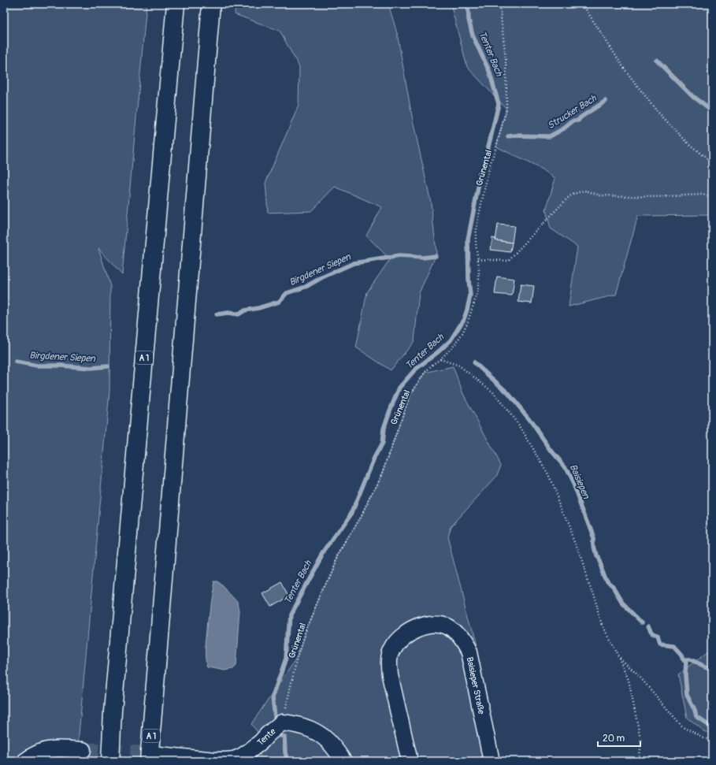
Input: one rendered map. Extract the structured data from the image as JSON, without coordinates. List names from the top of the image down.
{
  "streets": {
    "highway": ["A 1"],
    "street": ["Baisieper Straße", "Tente"],
    "path": ["Grünental"]
  },
  "crossings": [
    ["Grünental", "Tente"],
    ["A 1", "Tente"]
  ],
  "water": [
    "Tenter Bach",
    "Strucker Bach",
    "Birgdener Siepen",
    "Baisiepen"
  ],
  "scale_bar": "20 m"
}
